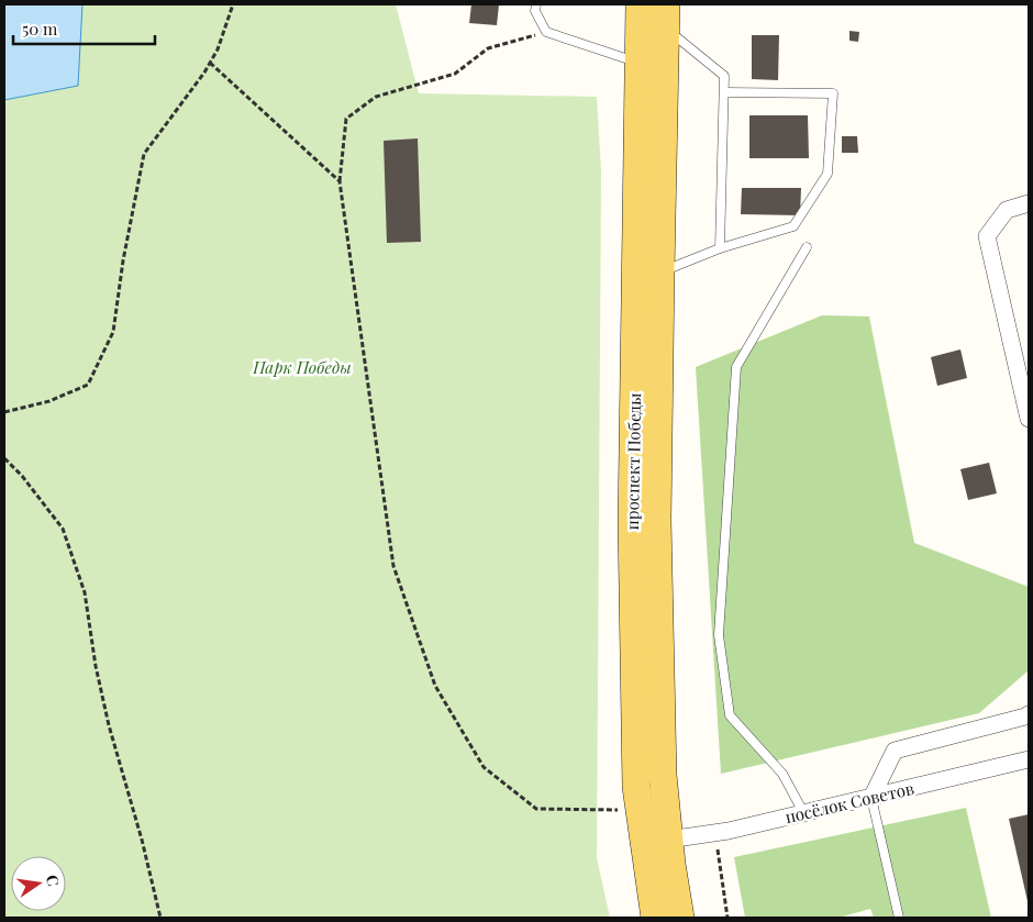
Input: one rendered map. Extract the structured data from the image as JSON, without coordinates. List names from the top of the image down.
{
  "streets": {
    "main road": ["проспект Победы"],
    "street": ["посёлок Советов"]
  },
  "crossings": [
    ["проспект Победы", "посёлок Советов"]
  ],
  "parks": ["Парк Победы"],
  "scale_bar": "50 m",
  "north": "right"
}
